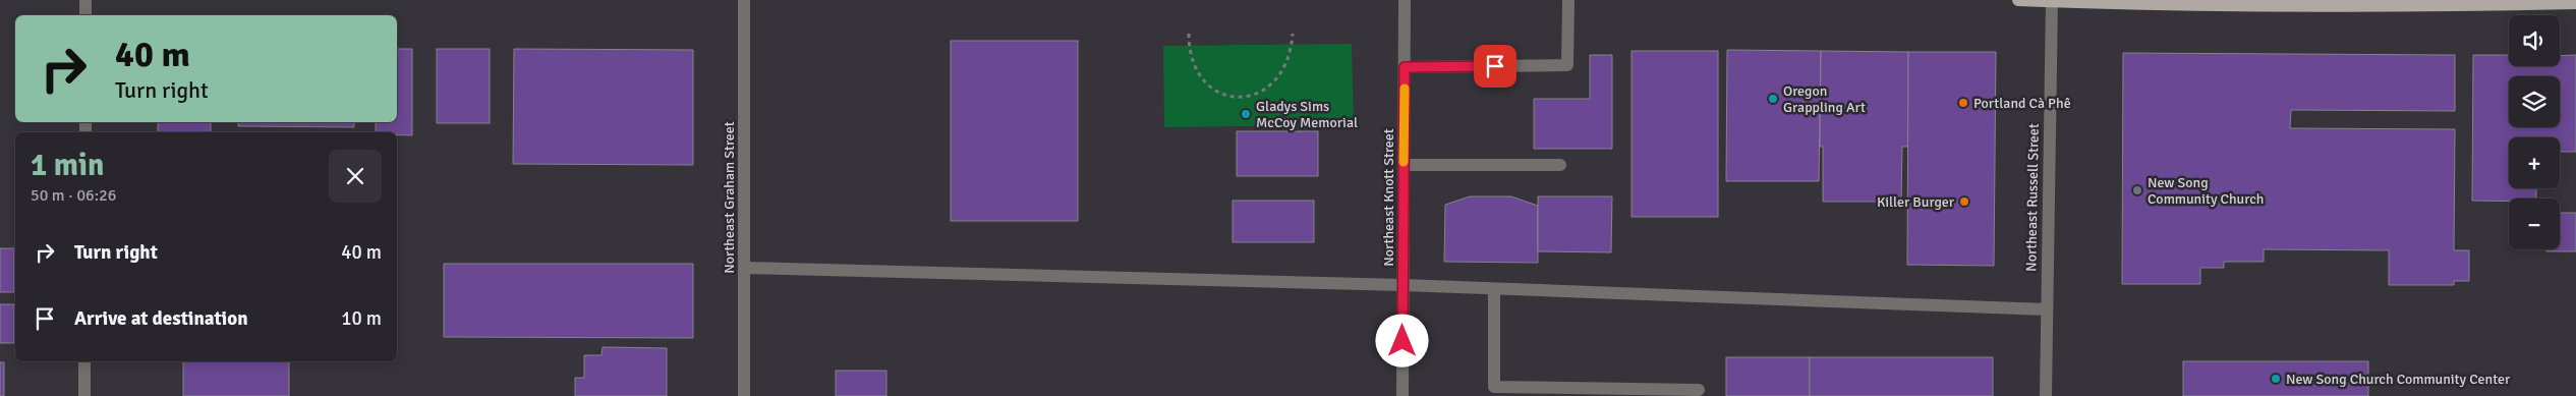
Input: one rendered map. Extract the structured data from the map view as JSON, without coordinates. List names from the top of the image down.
{
  "streets": {
    "street": ["Northeast Graham Street", "Northeast Knott Street", "Northeast Russell Street"]
  },
  "places": [
    "Oregon Grappling Art",
    "Portland Cà Phê",
    "Gladys Sims McCoy Memorial",
    "New Song Community Church",
    "Killer Burger",
    "New Song Church Community Center"
  ],
  "page": {
    "map_buttons": ["+", "−"],
    "turn": ["40 m", "Turn right"],
    "heading": ["1 min", "50 m · 06:26"],
    "list": [
      {
        "name": "Turn right",
        "value": "40 m"
      },
      {
        "name": "Arrive at destination",
        "value": "10 m"
      }
    ]
  }
}
